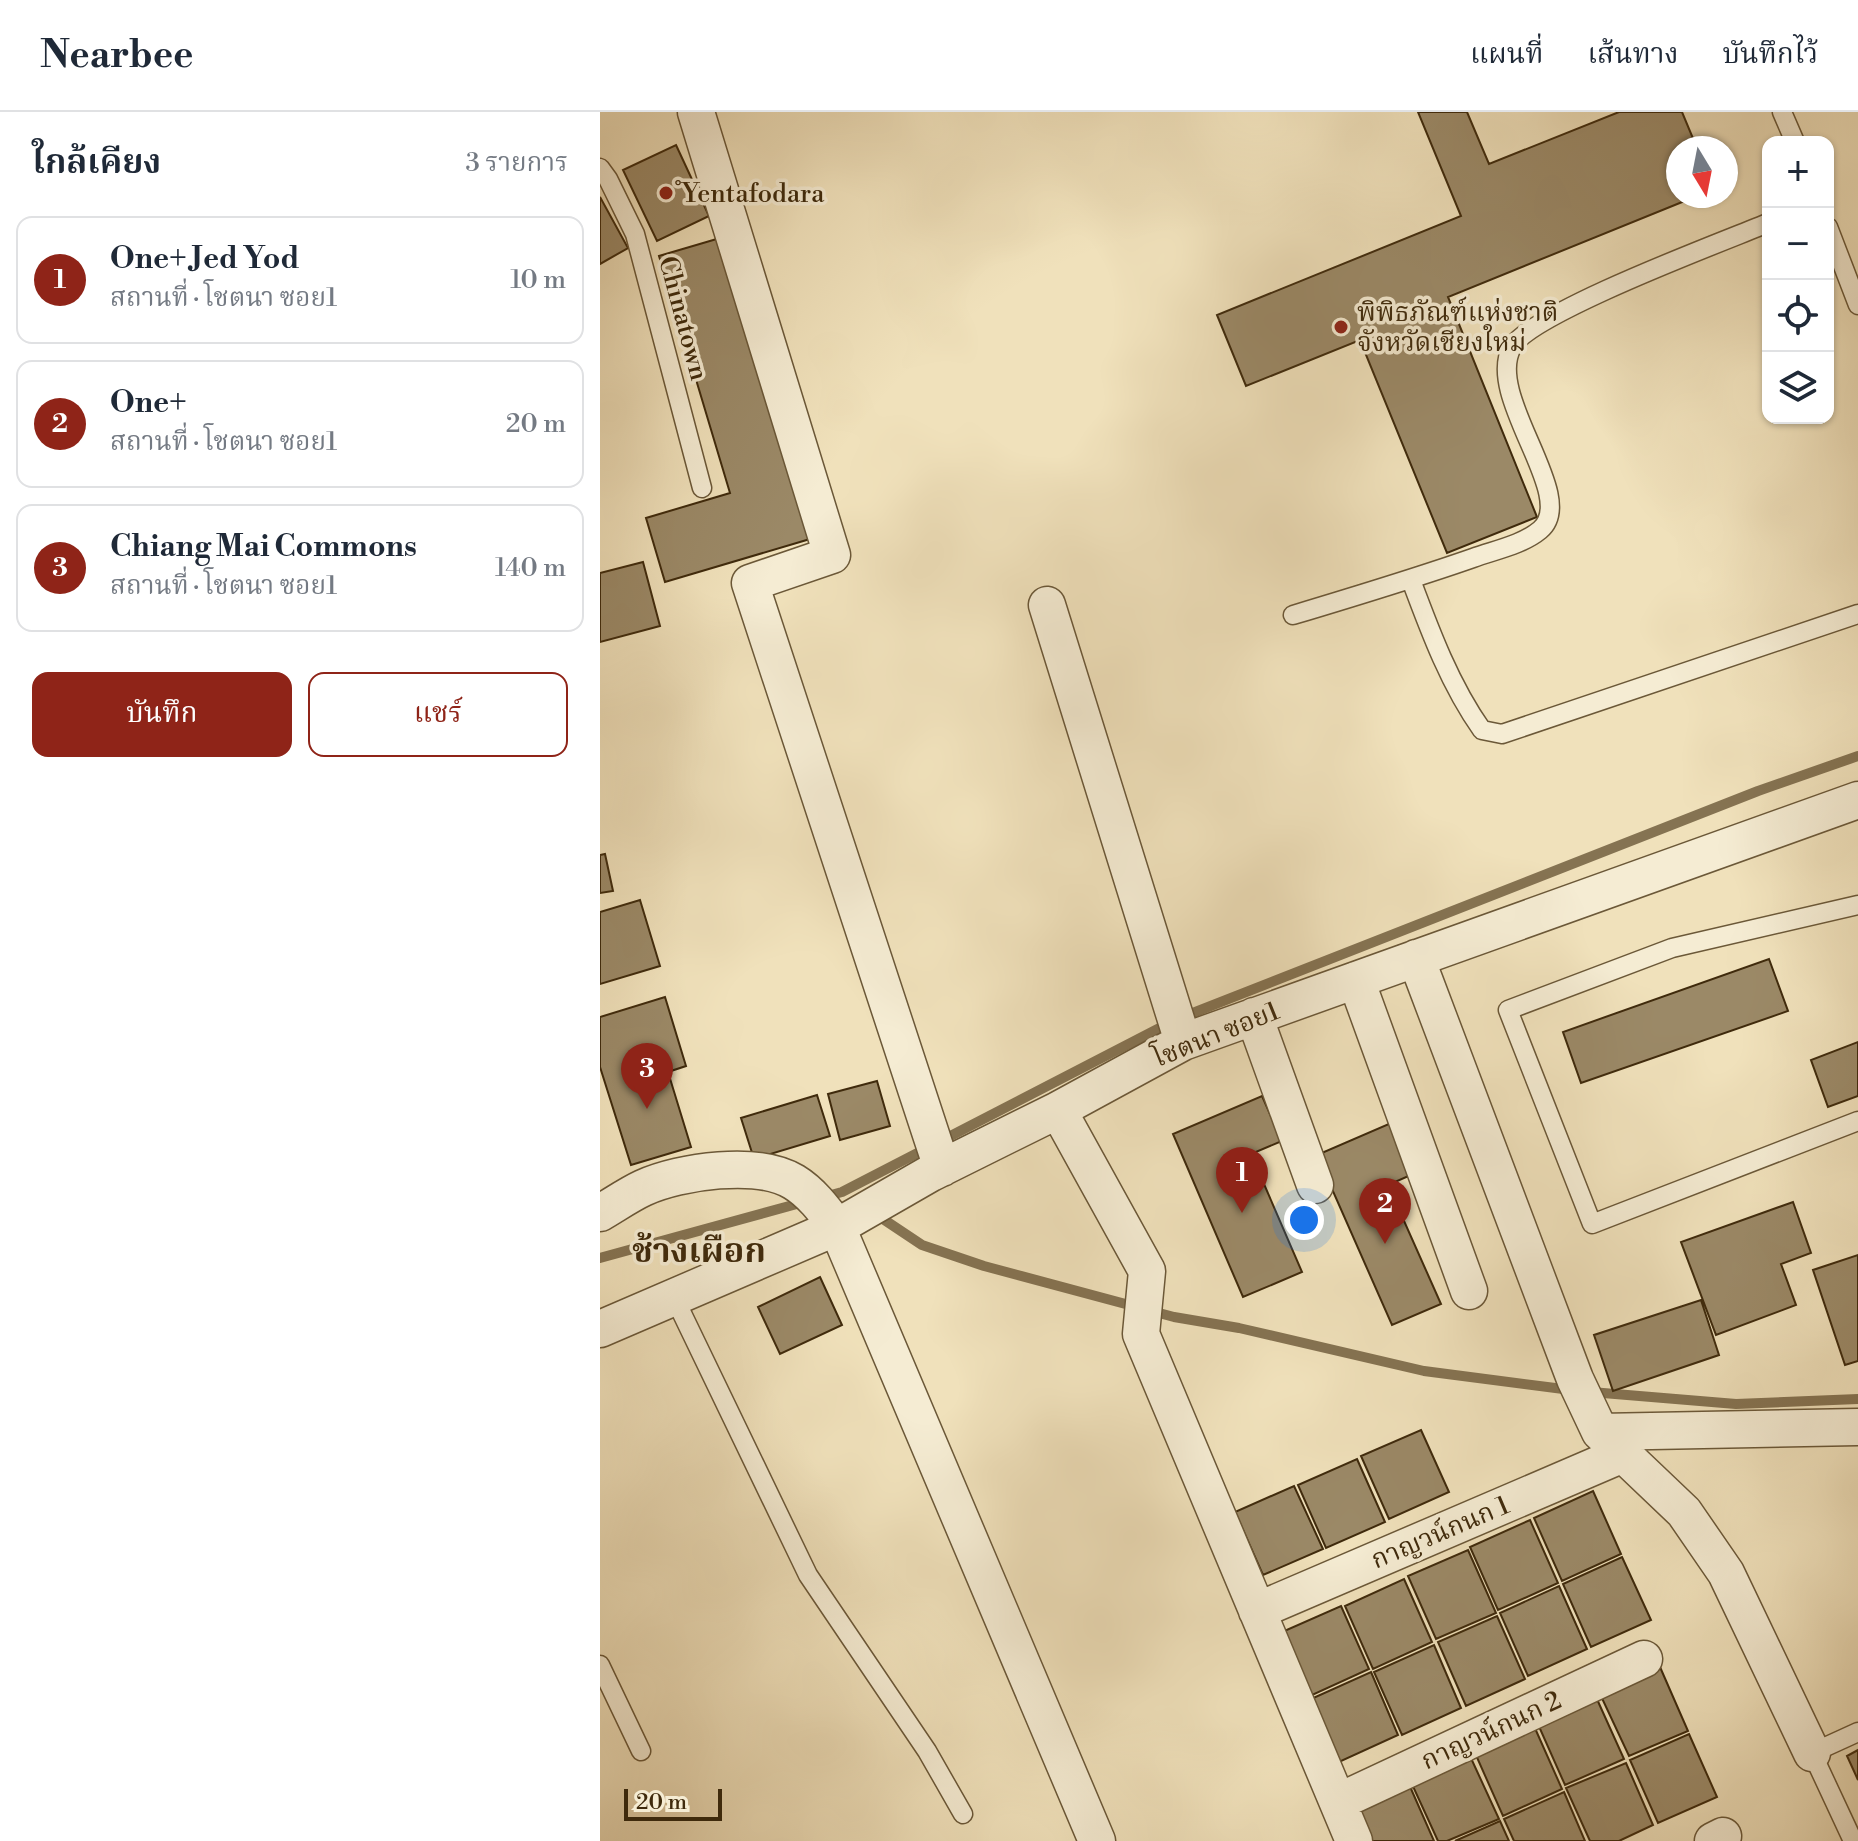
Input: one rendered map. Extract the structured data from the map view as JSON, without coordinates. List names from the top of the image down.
{
  "streets": {
    "street": ["โชตนา ซอย1", "กาญวน์กนก 1", "กาญวน์กนก 2"],
    "lane": ["Chinatown"]
  },
  "districts": ["ช้างเผือก"],
  "places": ["ํYentafodara", "พิพิธภัณฑ์แห่งชาติ จังหวัดเชียงใหม่"],
  "scale_bar": "20 m",
  "north": "bottom",
  "page": {
    "header": "Nearbee",
    "nav": ["แผนที่", "เส้นทาง", "บันทึกไว้"],
    "heading": ["ใกล้เคียง", "3 รายการ"],
    "map_buttons": ["+", "−"],
    "list": [
      {
        "mark": "1",
        "name": "One+ Jed Yod",
        "note": "สถานที่ · โชตนา ซอย1",
        "value": "10 m"
      },
      {
        "mark": "2",
        "name": "One+",
        "note": "สถานที่ · โชตนา ซอย1",
        "value": "20 m"
      },
      {
        "mark": "3",
        "name": "Chiang Mai Commons",
        "note": "สถานที่ · โชตนา ซอย1",
        "value": "140 m"
      }
    ],
    "buttons": ["บันทึก", "แชร์"],
    "pins": ["3", "1", "2"],
    "scale": "20 m"
  }
}
